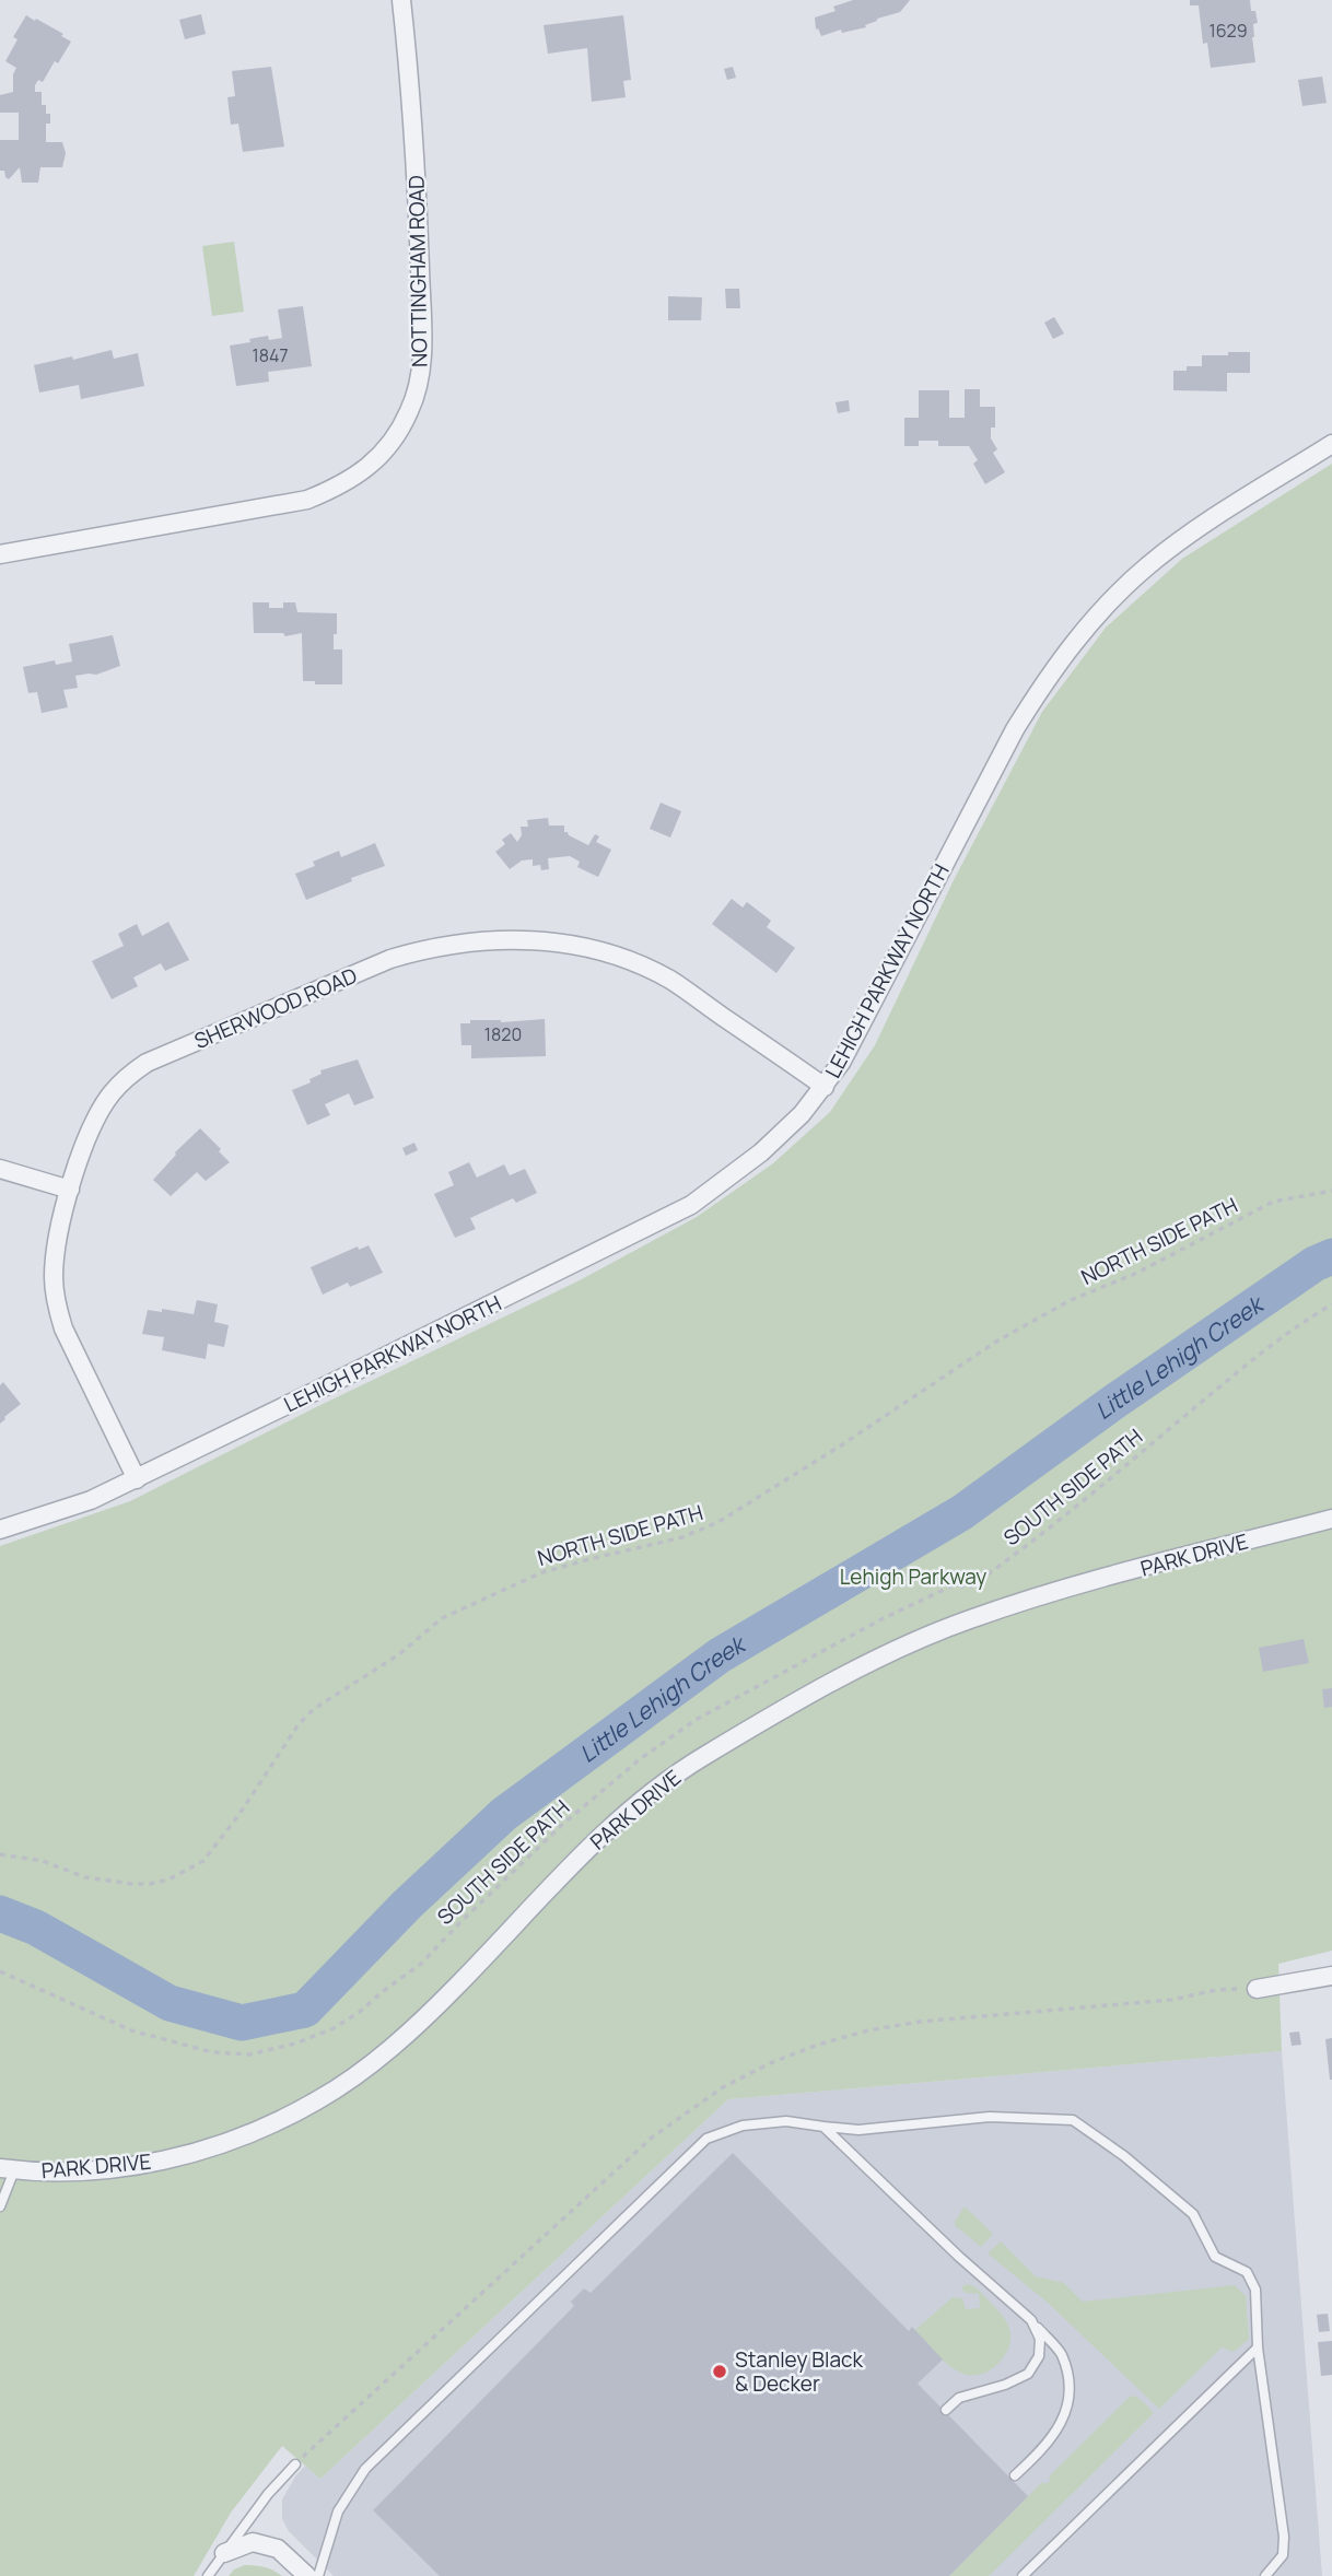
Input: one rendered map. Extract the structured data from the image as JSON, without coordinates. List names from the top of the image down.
{
  "streets": {
    "street": [
      "NOTTINGHAM ROAD",
      "LEHIGH PARKWAY NORTH",
      "SHERWOOD ROAD",
      "PARK DRIVE"
    ],
    "path": ["NORTH SIDE PATH", "SOUTH SIDE PATH"]
  },
  "crossings": [
    ["LEHIGH PARKWAY NORTH", "SHERWOOD ROAD"]
  ],
  "water": ["Little Lehigh Creek"],
  "parks": ["Lehigh Parkway"],
  "places": ["Stanley Black & Decker"],
  "house_numbers": ["1629", "1847", "1820"]
}
